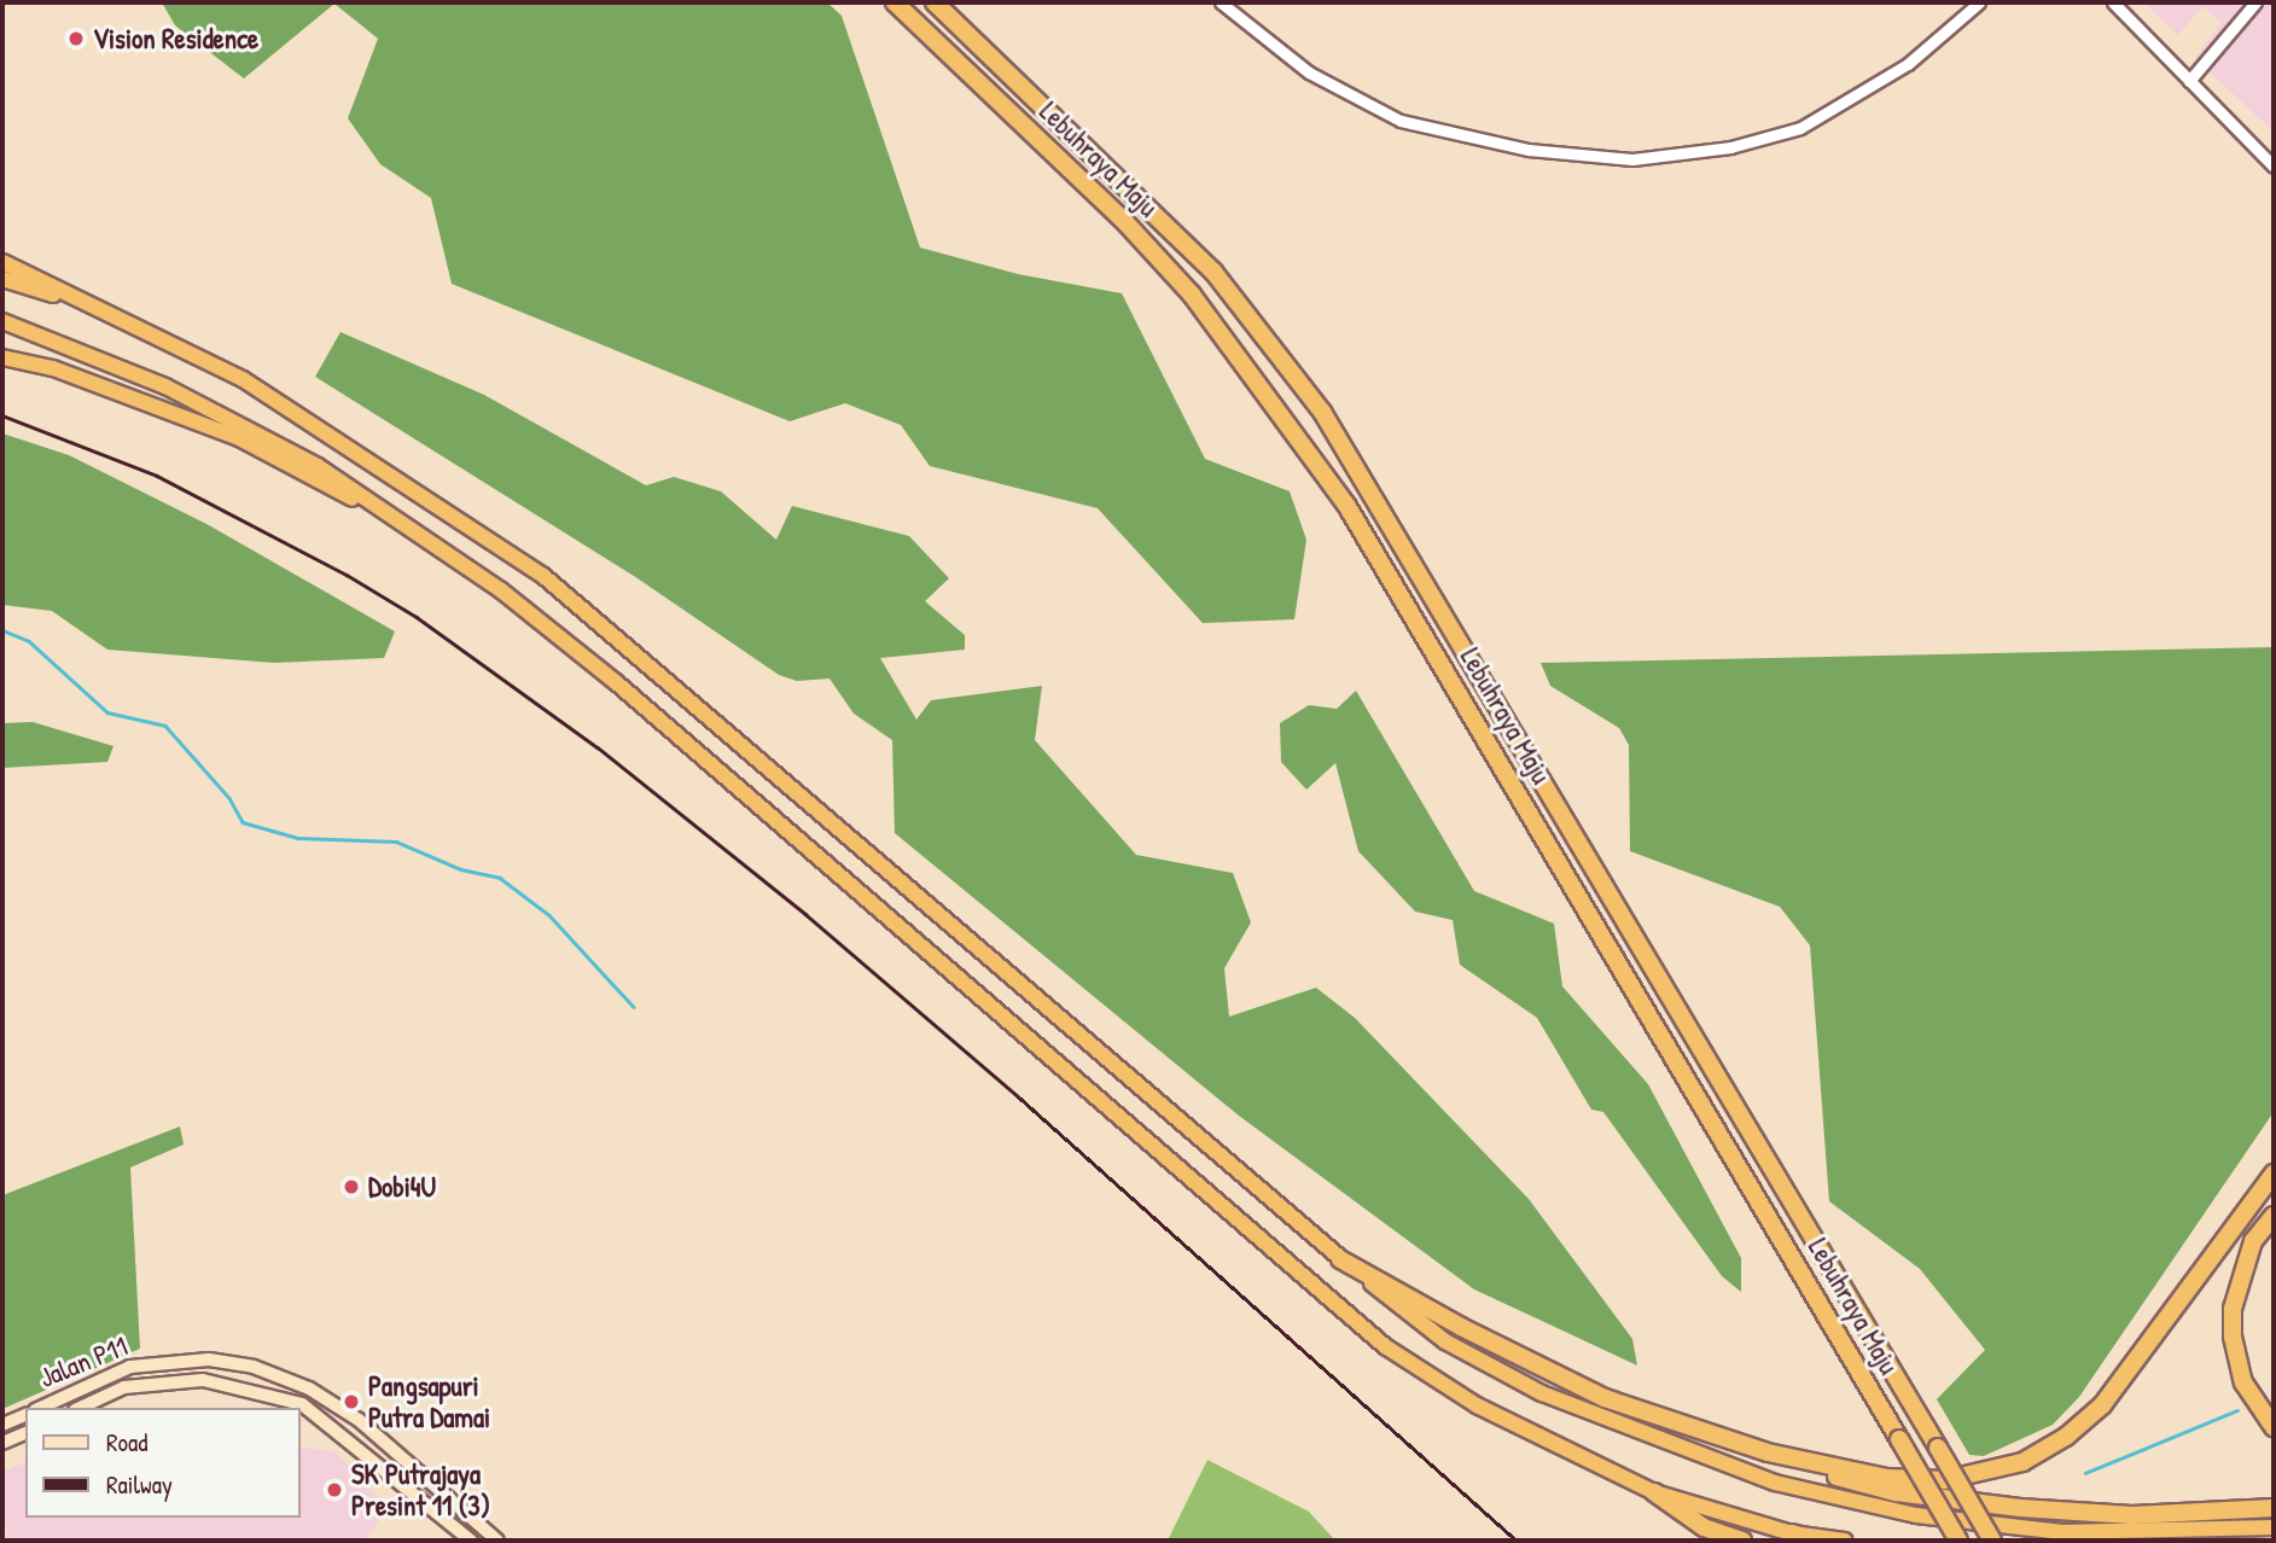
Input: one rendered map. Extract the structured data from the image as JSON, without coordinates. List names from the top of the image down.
{
  "streets": {
    "highway": ["Lebuhraya Maju"],
    "main road": ["Jalan P11"]
  },
  "places": [
    "Vision Residence",
    "Dobi4U",
    "Pangsapuri Putra Damai",
    "SK Putrajaya Presint 11 (3)"
  ],
  "legend": ["Road", "Railway"]
}
